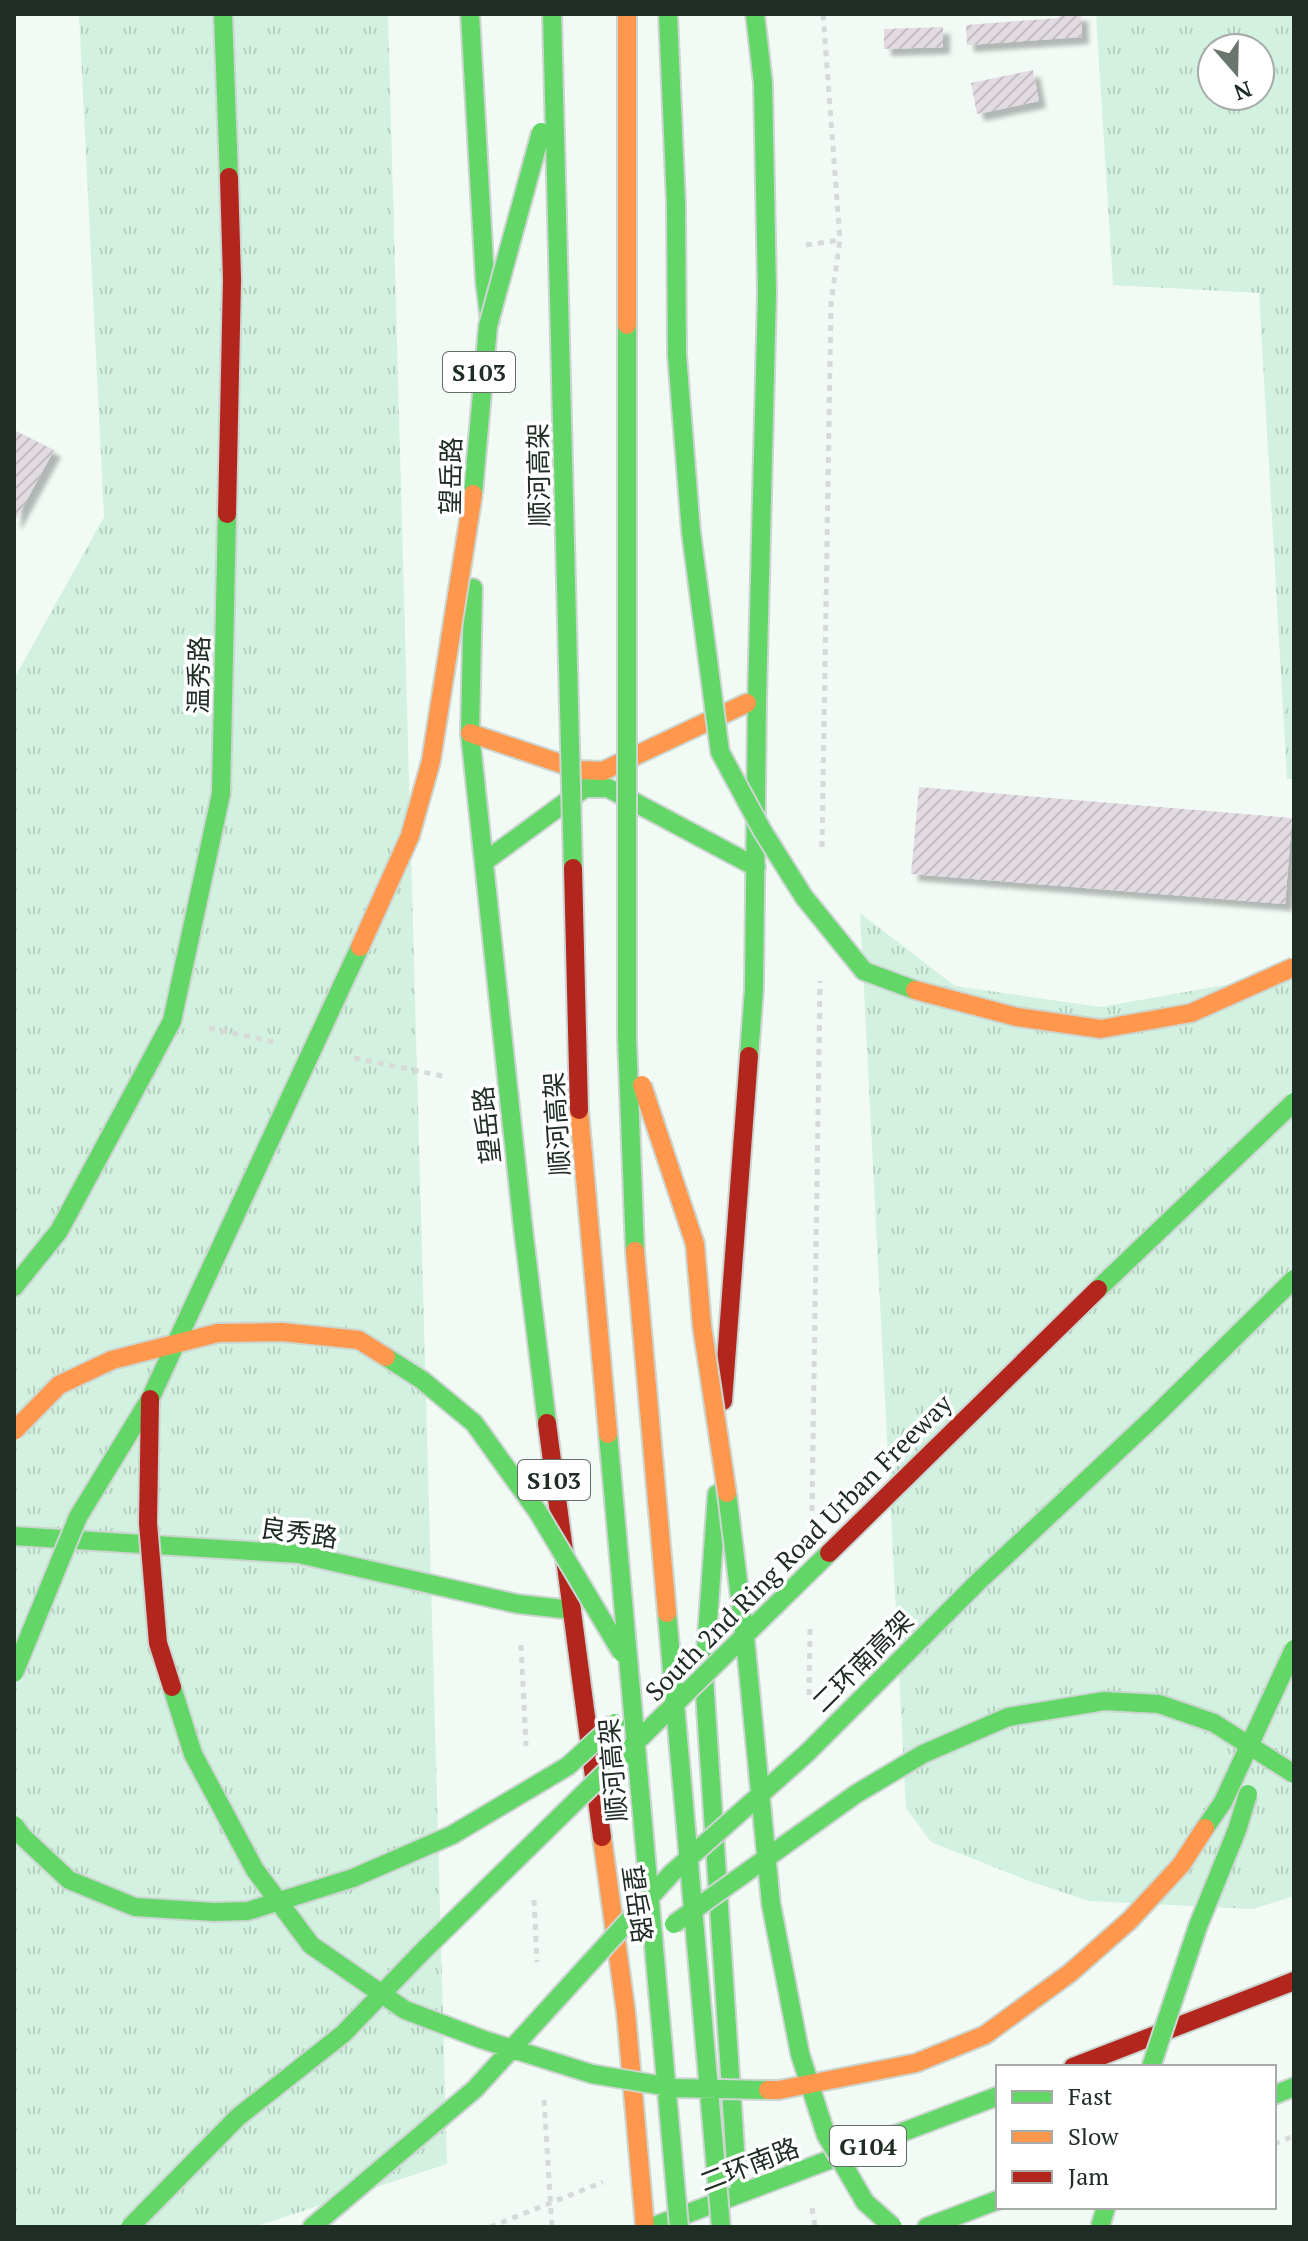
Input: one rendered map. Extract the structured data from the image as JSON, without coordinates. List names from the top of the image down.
{
  "streets": {
    "main road": [
      "S103",
      "顺河高架",
      "望岳路",
      "温秀路",
      "良秀路",
      "South 2nd Ring Road Urban Freeway",
      "二环南高架",
      "G104",
      "二环南路"
    ]
  },
  "crossings": [
    ["望岳路", "良秀路"]
  ],
  "legend": ["Fast", "Slow", "Jam"],
  "north": "bottom"
}
